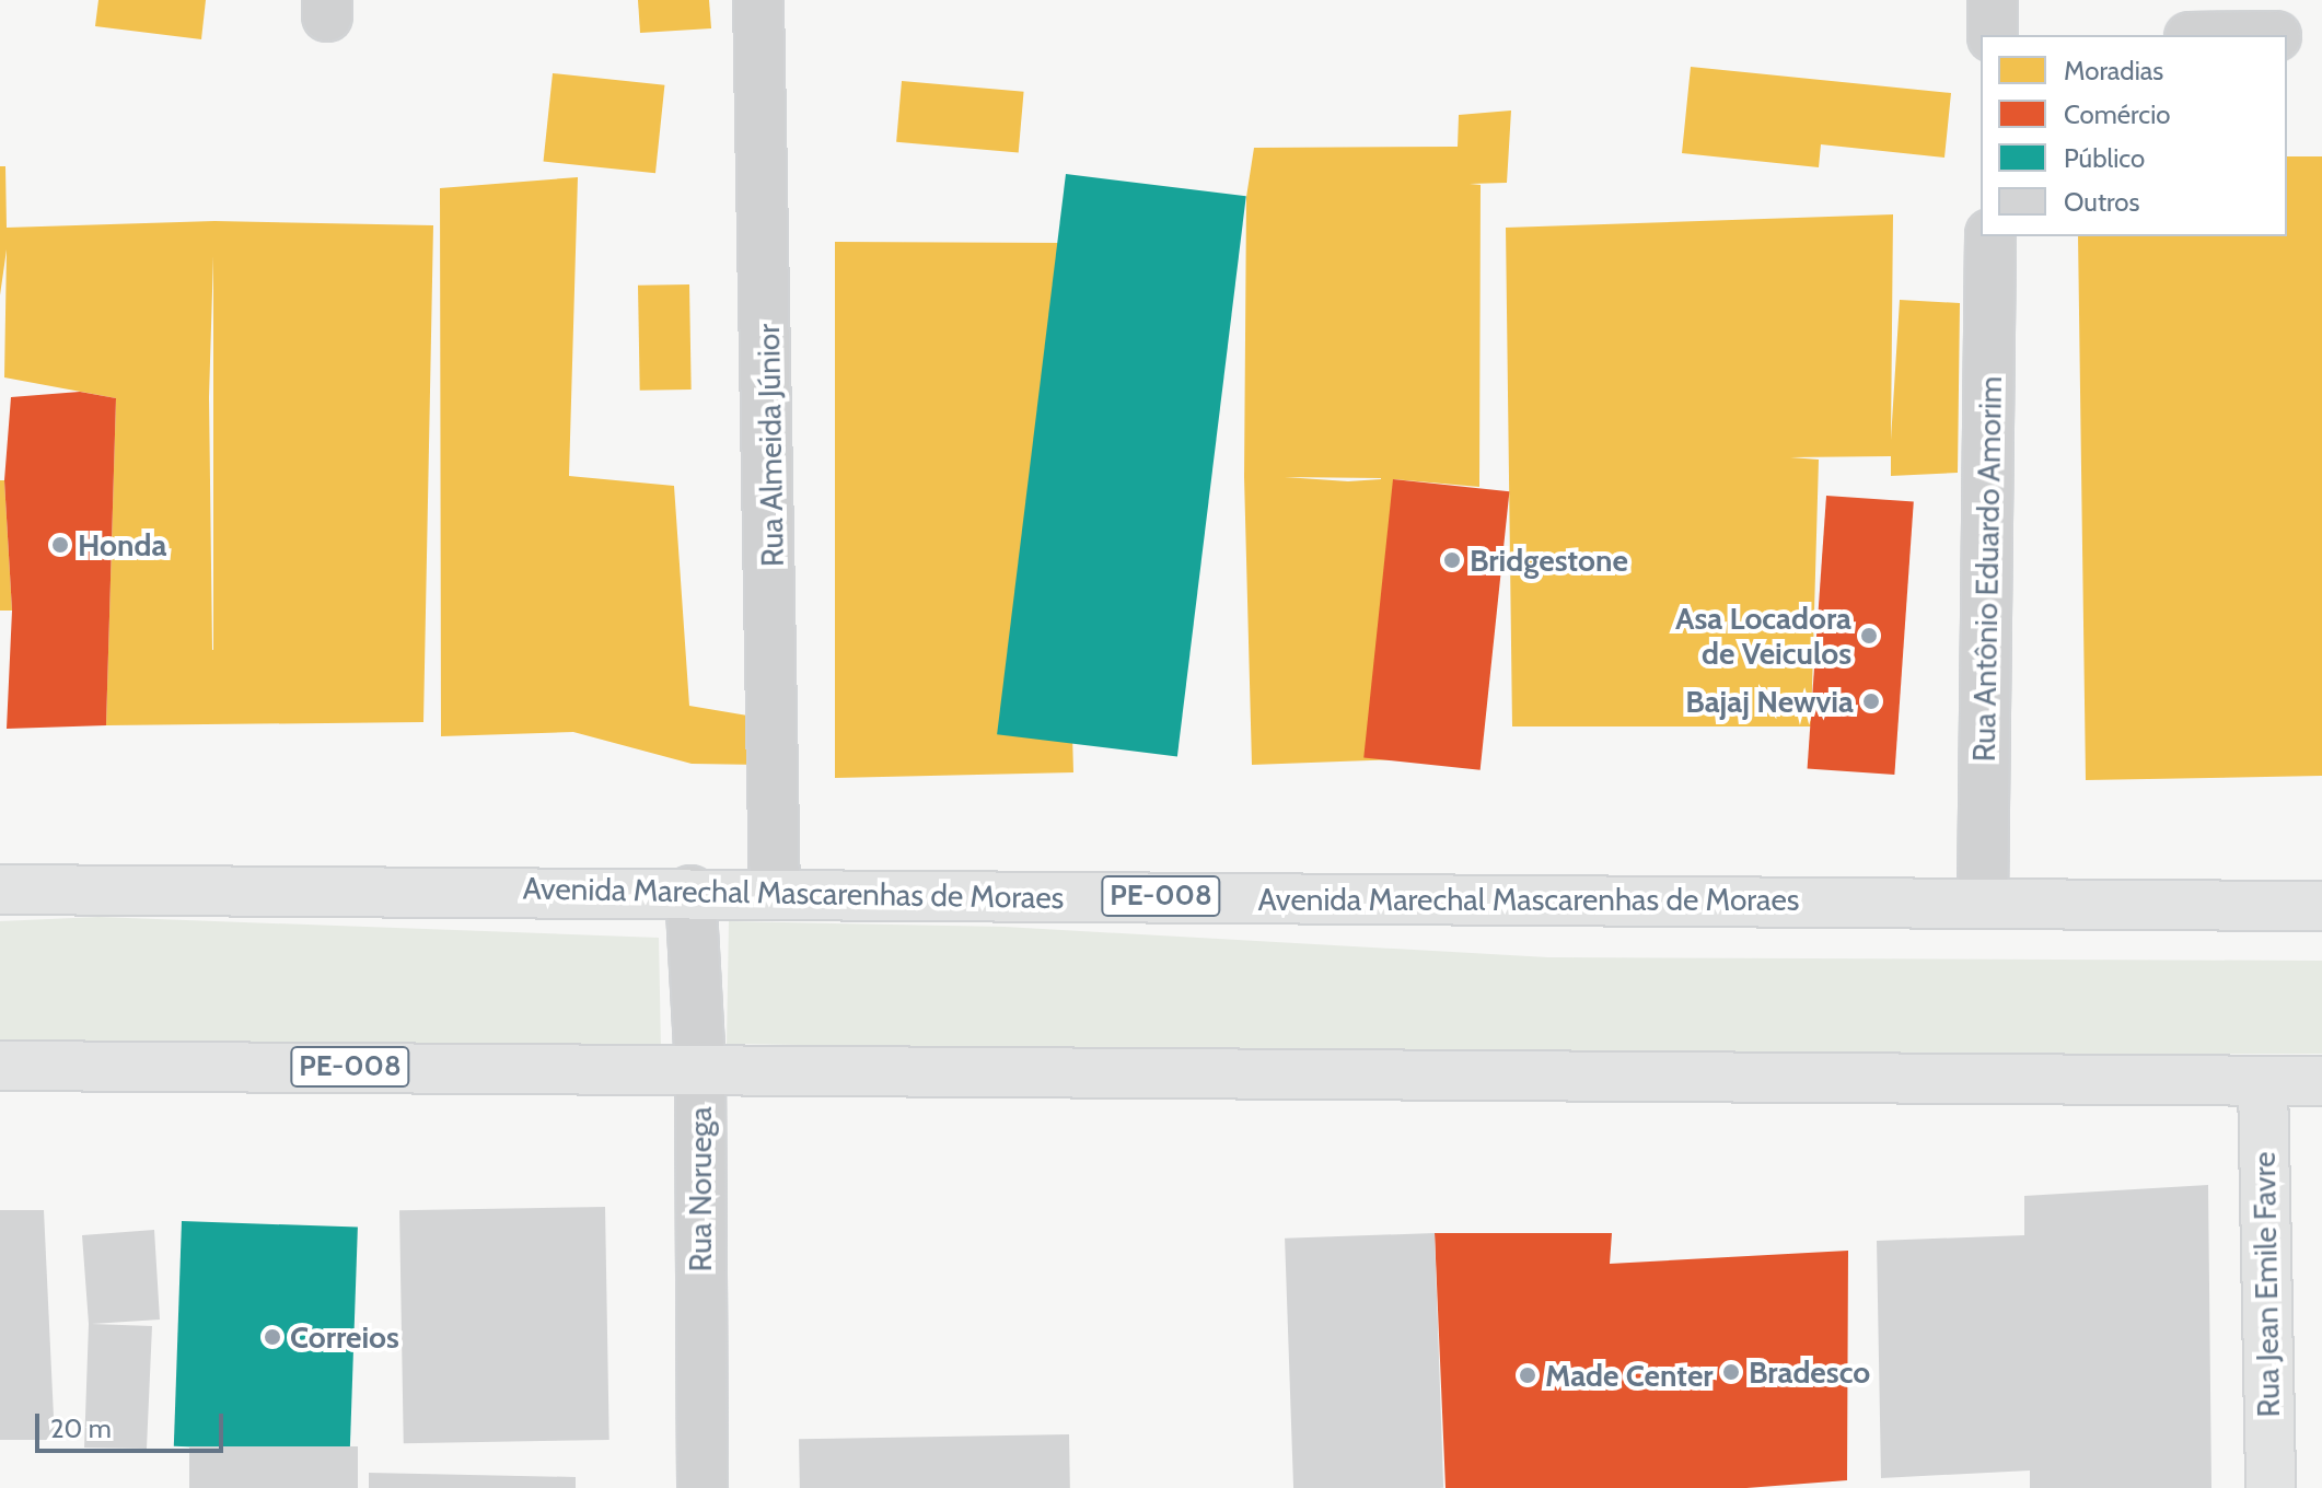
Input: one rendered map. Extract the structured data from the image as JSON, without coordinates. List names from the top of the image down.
{
  "streets": {
    "main road": ["Avenida Marechal Mascarenhas de Moraes", "PE-008", "Rua Jean Emile Favre"],
    "street": ["Rua Almeida Júnior", "Rua Antônio Eduardo Amorim", "Rua Noruega"]
  },
  "crossings": [
    ["Rua Almeida Júnior", "Avenida Marechal Mascarenhas de Moraes"],
    ["Rua Antônio Eduardo Amorim", "Avenida Marechal Mascarenhas de Moraes"],
    ["Avenida Marechal Mascarenhas de Moraes", "Rua Noruega"],
    ["PE-008", "Rua Noruega"],
    ["PE-008", "Rua Jean Emile Favre"]
  ],
  "places": [
    "Honda",
    "Bridgestone",
    "Asa Locadora de Veiculos",
    "Bajaj Newvia",
    "Correios",
    "Bradesco",
    "Made Center"
  ],
  "legend": [
    "Moradias",
    "Comércio",
    "Público",
    "Outros"
  ],
  "scale_bar": "20 m"
}
